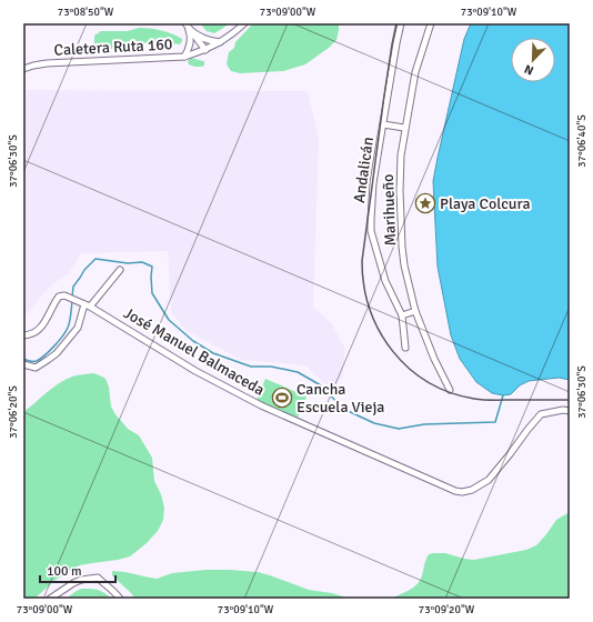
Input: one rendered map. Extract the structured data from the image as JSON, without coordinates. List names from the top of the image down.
{
  "streets": {
    "street": [
      "Caletera Ruta 160",
      "Andalicán",
      "Marihueño",
      "José Manuel Balmaceda"
    ]
  },
  "places": {
    "place": ["Playa Colcura"],
    "sports": ["Cancha Escuela Vieja"]
  },
  "scale_bar": "100 m",
  "north": "bottom left",
  "coordinates": [
    "73°08'50\"W",
    "73°09'00\"W",
    "73°09'10\"W",
    "37°06'40\"S",
    "37°06'30\"S",
    "37°06'20\"S",
    "73°09'20\"W"
  ]
}
